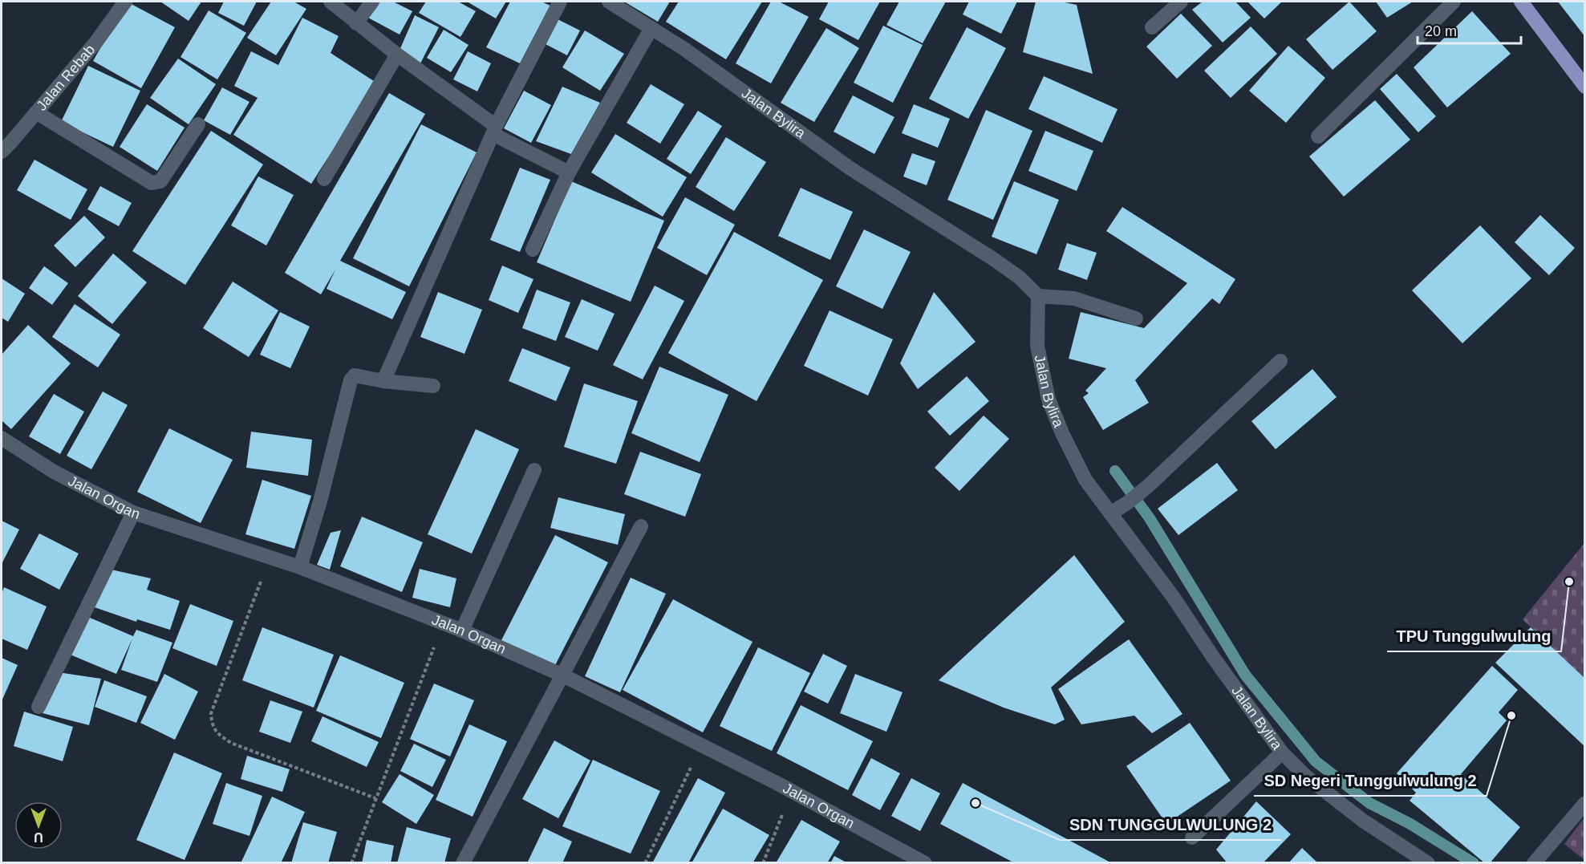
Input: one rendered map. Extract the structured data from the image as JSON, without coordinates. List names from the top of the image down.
{
  "streets": {
    "street": ["Jalan Rebab", "Jalan Bylira", "Jalan Organ"]
  },
  "places": ["TPU Tunggulwulung", "SD Negeri Tunggulwulung 2", "SDN TUNGGULWULUNG 2"],
  "scale_bar": "20 m",
  "north": "bottom"
}
